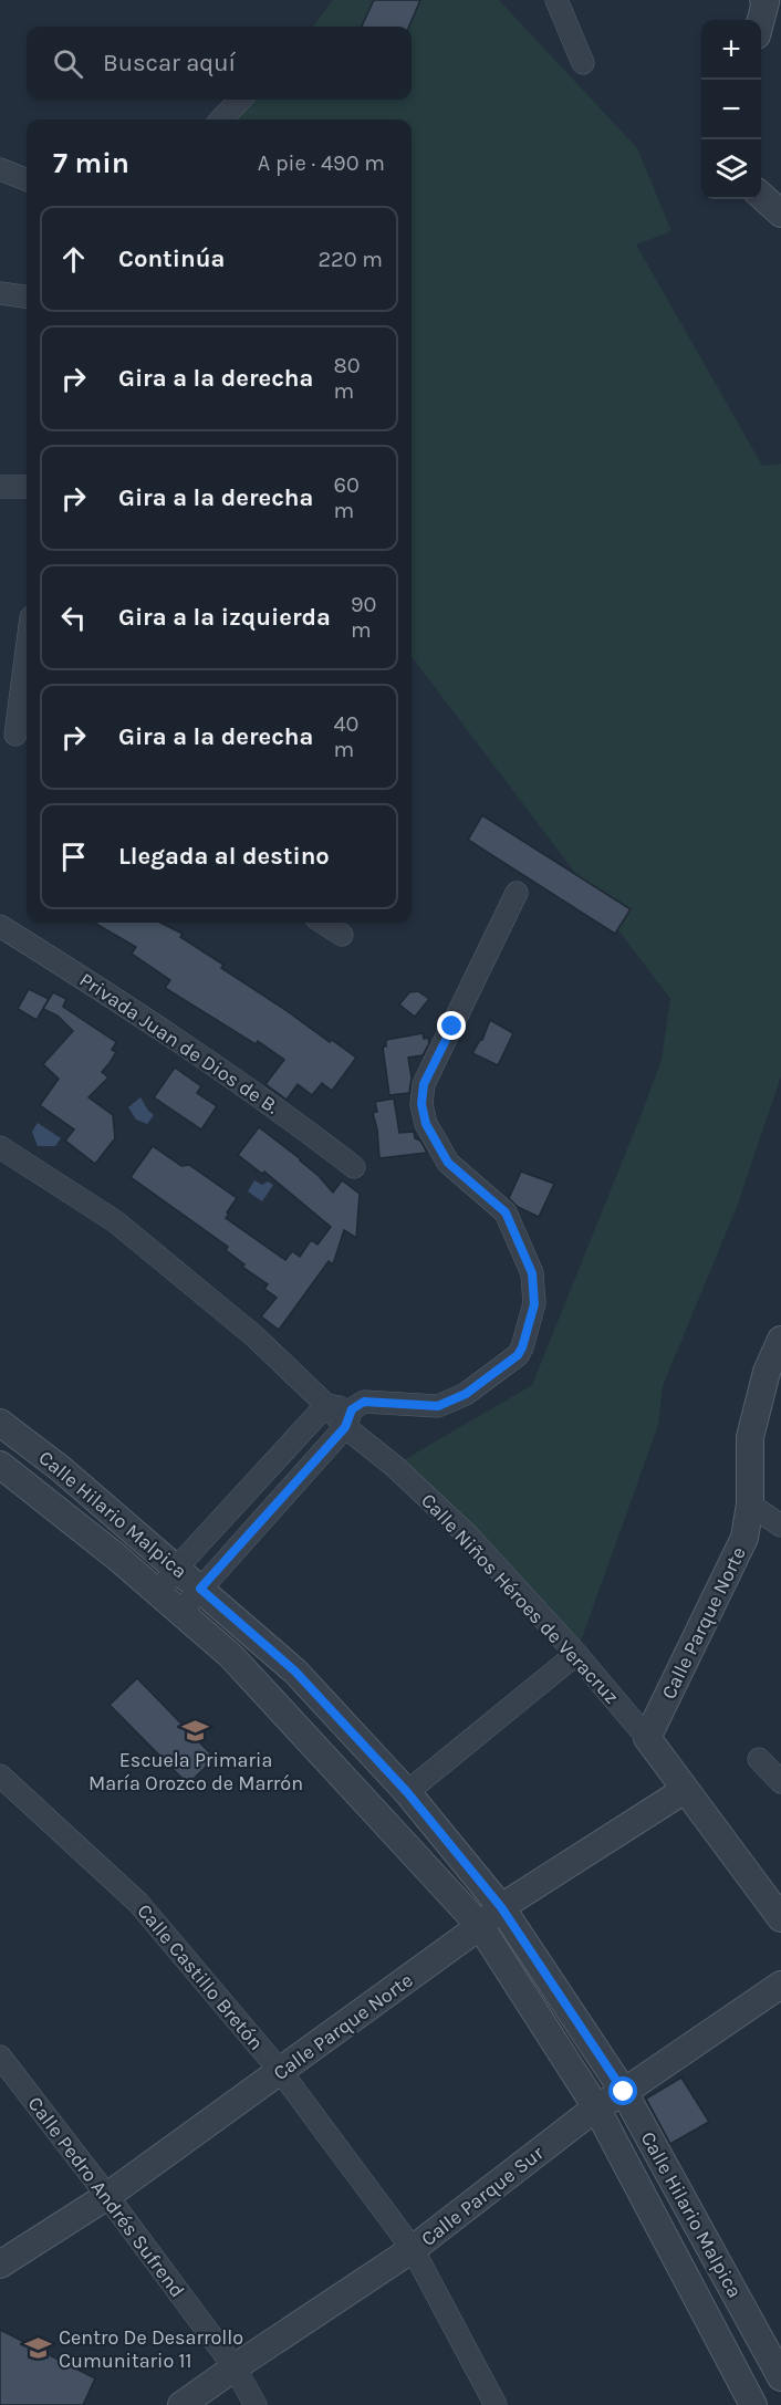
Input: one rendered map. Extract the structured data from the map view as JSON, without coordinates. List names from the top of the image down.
{
  "streets": {
    "street": [
      "Privada Juan de Dios de B.",
      "Calle Hilario Malpica",
      "Calle Niños Héroes de Veracruz",
      "Calle Parque Norte",
      "Calle Castillo Bretón",
      "Calle Parque Sur",
      "Calle Pedro Andrés Sufrend"
    ]
  },
  "crossings": [
    ["Calle Hilario Malpica", "Calle Parque Norte"],
    ["Calle Hilario Malpica", "Calle Parque Sur"],
    ["Calle Niños Héroes de Veracruz", "Calle Parque Norte"],
    ["Calle Parque Norte", "Calle Castillo Bretón"],
    ["Calle Parque Norte", "Calle Pedro Andrés Sufrend"],
    ["Calle Castillo Bretón", "Calle Parque Sur"],
    ["Calle Parque Sur", "Calle Pedro Andrés Sufrend"]
  ],
  "places": {
    "school or university": ["Escuela Primaria María Orozco de Marrón", "Centro De Desarrollo Cumunitario 11"]
  },
  "page": {
    "map_buttons": ["+", "−"],
    "search": "Buscar aquí",
    "heading": ["7 min", "A pie · 490 m"],
    "list": [
      ["Continúa", "220 m"],
      ["Gira a la derecha", "80 m"],
      ["Gira a la derecha", "60 m"],
      ["Gira a la izquierda", "90 m"],
      ["Gira a la derecha", "40 m"],
      "Llegada al destino"
    ]
  }
}
